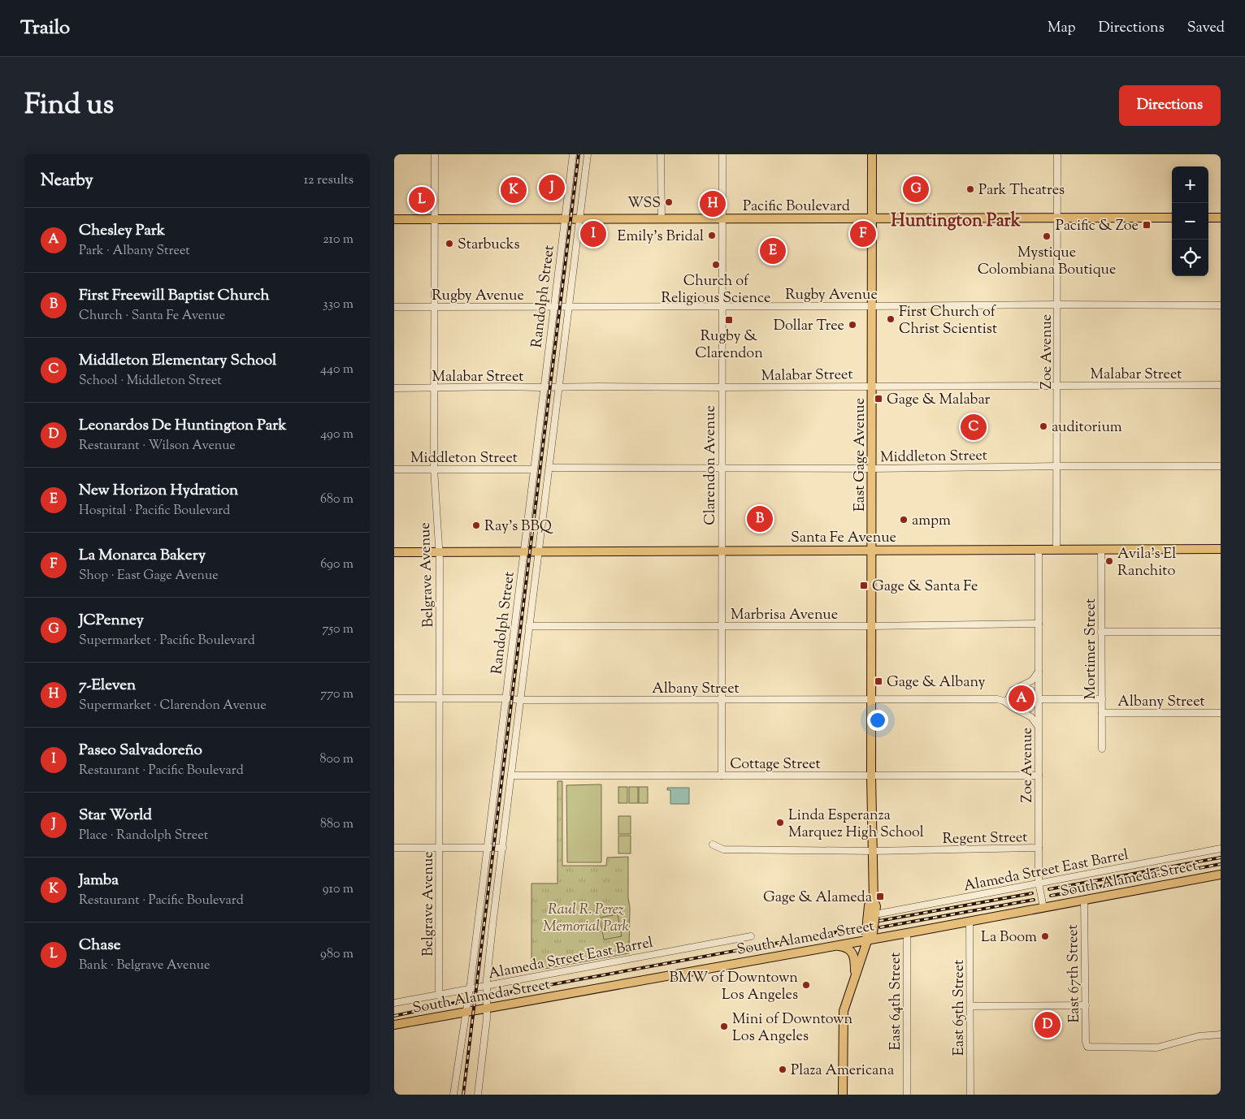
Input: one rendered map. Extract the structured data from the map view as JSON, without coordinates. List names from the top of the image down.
{
  "streets": {
    "main road": [
      "Pacific Boulevard",
      "East Gage Avenue",
      "Santa Fe Avenue",
      "South Alameda Street"
    ],
    "street": [
      "Rugby Avenue",
      "Randolph Street",
      "Zoe Avenue",
      "Malabar Street",
      "Middleton Street",
      "Clarendon Avenue",
      "Belgrave Avenue",
      "Marbrisa Avenue",
      "Mortimer Street",
      "Albany Street",
      "Cottage Street",
      "Regent Street",
      "Alameda Street East Barrel",
      "East 67th Street",
      "East 64th Street",
      "East 65th Street"
    ]
  },
  "crossings": [
    ["Pacific Boulevard", "Randolph Street"],
    ["Pacific Boulevard", "Zoe Avenue"],
    ["Pacific Boulevard", "East Gage Avenue"],
    ["Pacific Boulevard", "Clarendon Avenue"],
    ["Pacific Boulevard", "Belgrave Avenue"],
    ["Rugby Avenue", "Randolph Street"],
    ["Rugby Avenue", "Zoe Avenue"],
    ["Rugby Avenue", "East Gage Avenue"],
    ["Rugby Avenue", "Clarendon Avenue"],
    ["Rugby Avenue", "Belgrave Avenue"],
    ["Randolph Street", "Malabar Street"],
    ["Randolph Street", "Middleton Street"],
    ["Randolph Street", "Santa Fe Avenue"],
    ["Randolph Street", "Marbrisa Avenue"],
    ["Randolph Street", "Albany Street"],
    ["Randolph Street", "Cottage Street"],
    ["Randolph Street", "Alameda Street East Barrel"],
    ["Randolph Street", "South Alameda Street"],
    ["Zoe Avenue", "Malabar Street"],
    ["Zoe Avenue", "Middleton Street"],
    ["Zoe Avenue", "Santa Fe Avenue"],
    ["Zoe Avenue", "Marbrisa Avenue"],
    ["Zoe Avenue", "Albany Street"],
    ["Zoe Avenue", "Cottage Street"],
    ["Zoe Avenue", "Regent Street"],
    ["Zoe Avenue", "Alameda Street East Barrel"],
    ["Zoe Avenue", "South Alameda Street"],
    ["Malabar Street", "East Gage Avenue"],
    ["Malabar Street", "Clarendon Avenue"],
    ["Malabar Street", "Belgrave Avenue"],
    ["East Gage Avenue", "Middleton Street"],
    ["East Gage Avenue", "Santa Fe Avenue"],
    ["East Gage Avenue", "Marbrisa Avenue"],
    ["East Gage Avenue", "Albany Street"],
    ["East Gage Avenue", "Cottage Street"],
    ["East Gage Avenue", "Regent Street"],
    ["East Gage Avenue", "Alameda Street East Barrel"],
    ["East Gage Avenue", "South Alameda Street"],
    ["Middleton Street", "Clarendon Avenue"],
    ["Middleton Street", "Belgrave Avenue"],
    ["Clarendon Avenue", "Santa Fe Avenue"],
    ["Clarendon Avenue", "Marbrisa Avenue"],
    ["Clarendon Avenue", "Albany Street"],
    ["Clarendon Avenue", "Cottage Street"],
    ["Santa Fe Avenue", "Belgrave Avenue"],
    ["Santa Fe Avenue", "Mortimer Street"],
    ["Belgrave Avenue", "Albany Street"],
    ["Belgrave Avenue", "Alameda Street East Barrel"],
    ["Mortimer Street", "Albany Street"],
    ["South Alameda Street", "East 67th Street"],
    ["South Alameda Street", "East 64th Street"],
    ["South Alameda Street", "East 65th Street"]
  ],
  "districts": ["Huntington Park"],
  "parks": ["Raul R. Perez Memorial Park"],
  "places": {
    "other": [
      "Park Theatres",
      "WSS",
      "Emily's Bridal",
      "Mystique Colombiana Boutique",
      "Starbucks",
      "Church of Religious Science",
      "First Church of Christ Scientist",
      "Dollar Tree",
      "auditorium",
      "ampm",
      "Ray's BBQ",
      "Avila’s El Ranchito",
      "Linda Esperanza Marquez High School",
      "La Boom",
      "BMW of Downtown Los Angeles",
      "Mini of Downtown Los Angeles",
      "Plaza Americana"
    ],
    "transit": [
      "Pacific & Zoe",
      "Rugby & Clarendon",
      "Gage & Malabar",
      "Gage & Santa Fe",
      "Gage & Albany",
      "Gage & Alameda"
    ]
  },
  "page": {
    "header": "Trailo",
    "nav": ["Map", "Directions", "Saved"],
    "title": "Find us",
    "buttons": "Directions",
    "heading": ["Nearby", "12 results"],
    "map_buttons": ["+", "−"],
    "pins": [
      "J",
      "G",
      "K",
      "L",
      "H",
      "F",
      "I",
      "E",
      "C",
      "B",
      "A",
      "D"
    ],
    "list": [
      {
        "mark": "A",
        "name": "Chesley Park",
        "note": "Park · Albany Street",
        "value": "210 m"
      },
      {
        "mark": "B",
        "name": "First Freewill Baptist Church",
        "note": "Church · Santa Fe Avenue",
        "value": "330 m"
      },
      {
        "mark": "C",
        "name": "Middleton Elementary School",
        "note": "School · Middleton Street",
        "value": "440 m"
      },
      {
        "mark": "D",
        "name": "Leonardos De Huntington Park",
        "note": "Restaurant · Wilson Avenue",
        "value": "490 m"
      },
      {
        "mark": "E",
        "name": "New Horizon Hydration",
        "note": "Hospital · Pacific Boulevard",
        "value": "680 m"
      },
      {
        "mark": "F",
        "name": "La Monarca Bakery",
        "note": "Shop · East Gage Avenue",
        "value": "690 m"
      },
      {
        "mark": "G",
        "name": "JCPenney",
        "note": "Supermarket · Pacific Boulevard",
        "value": "750 m"
      },
      {
        "mark": "H",
        "name": "7-Eleven",
        "note": "Supermarket · Clarendon Avenue",
        "value": "770 m"
      },
      {
        "mark": "I",
        "name": "Paseo Salvadoreño",
        "note": "Restaurant · Pacific Boulevard",
        "value": "800 m"
      },
      {
        "mark": "J",
        "name": "Star World",
        "note": "Place · Randolph Street",
        "value": "880 m"
      },
      {
        "mark": "K",
        "name": "Jamba",
        "note": "Restaurant · Pacific Boulevard",
        "value": "910 m"
      },
      {
        "mark": "L",
        "name": "Chase",
        "note": "Bank · Belgrave Avenue",
        "value": "980 m"
      }
    ]
  }
}
